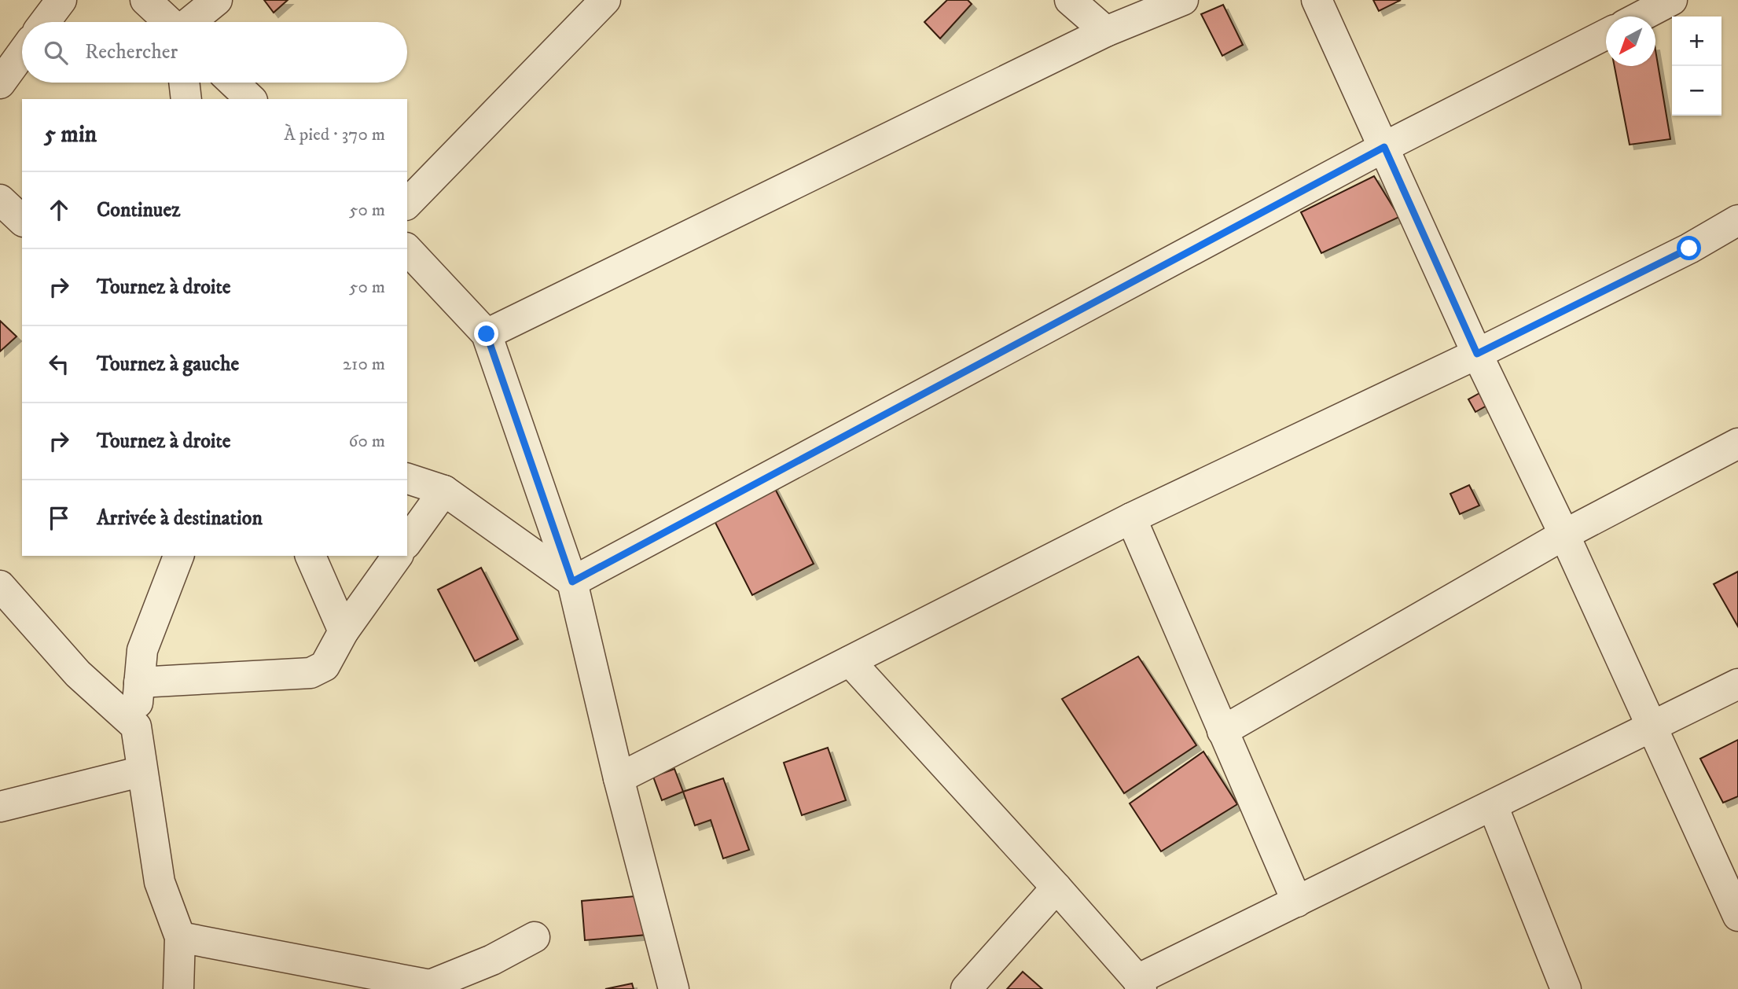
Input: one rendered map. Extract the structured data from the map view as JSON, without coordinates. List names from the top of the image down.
{
  "north": "bottom left",
  "page": {
    "map_buttons": ["+", "−"],
    "search": "Rechercher",
    "heading": ["5 min", "À pied · 370 m"],
    "list": [
      ["Continuez", "50 m"],
      ["Tournez à droite", "50 m"],
      ["Tournez à gauche", "210 m"],
      ["Tournez à droite", "60 m"],
      "Arrivée à destination"
    ]
  }
}
